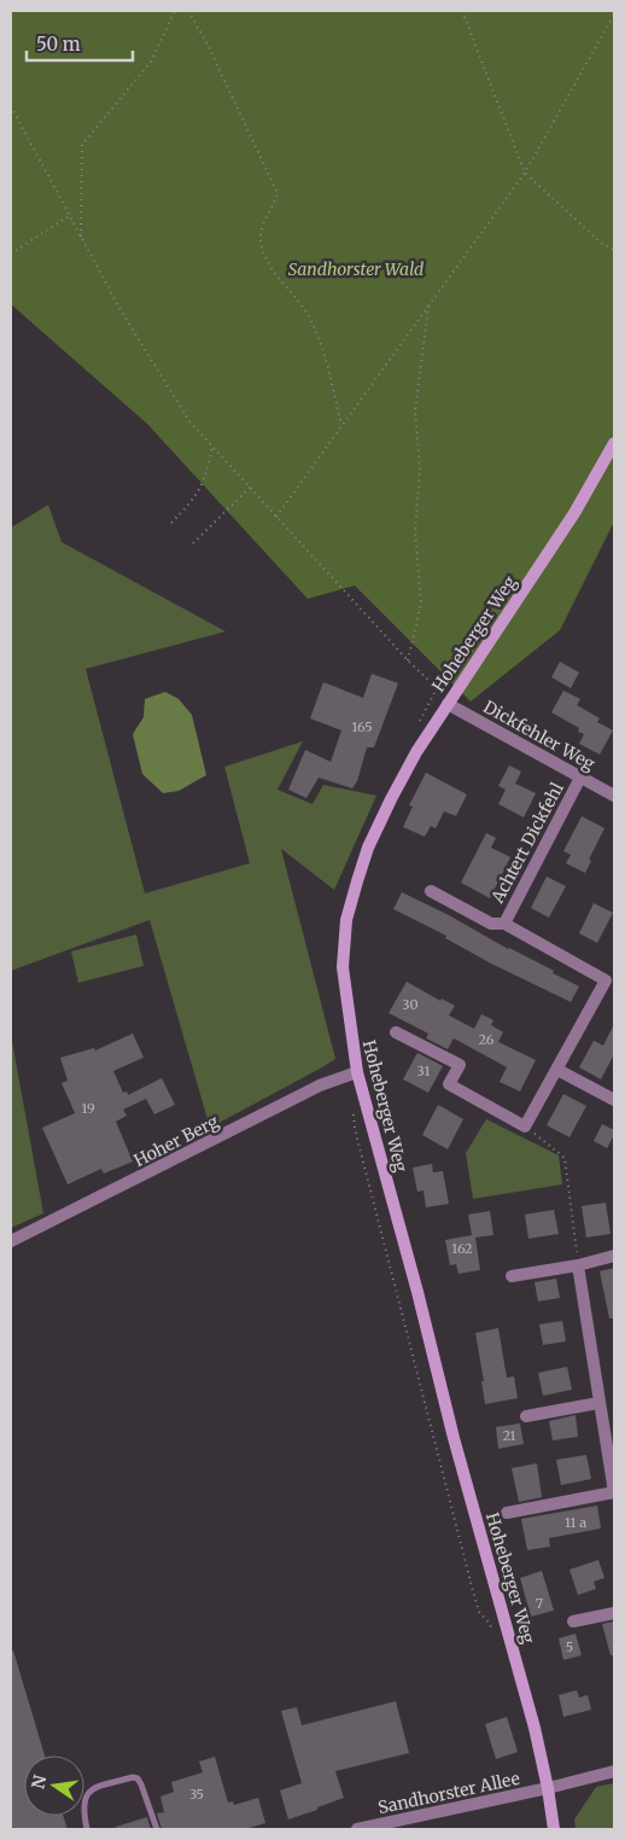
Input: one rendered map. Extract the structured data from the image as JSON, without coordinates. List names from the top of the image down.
{
  "streets": {
    "street": [
      "Hoheberger Weg",
      "Dickfehler Weg",
      "Achtert Dickfehl",
      "Hoher Berg",
      "Sandhorster Allee"
    ]
  },
  "crossings": [
    ["Hoheberger Weg", "Dickfehler Weg"],
    ["Hoheberger Weg", "Hoher Berg"],
    ["Hoheberger Weg", "Sandhorster Allee"],
    ["Dickfehler Weg", "Achtert Dickfehl"]
  ],
  "parks": ["Sandhorster Wald"],
  "house_numbers": [
    "165",
    "30",
    "26",
    "31",
    "19",
    "162",
    "21",
    "11 a",
    "7",
    "5",
    "35"
  ],
  "scale_bar": "50 m",
  "north": "left"
}
